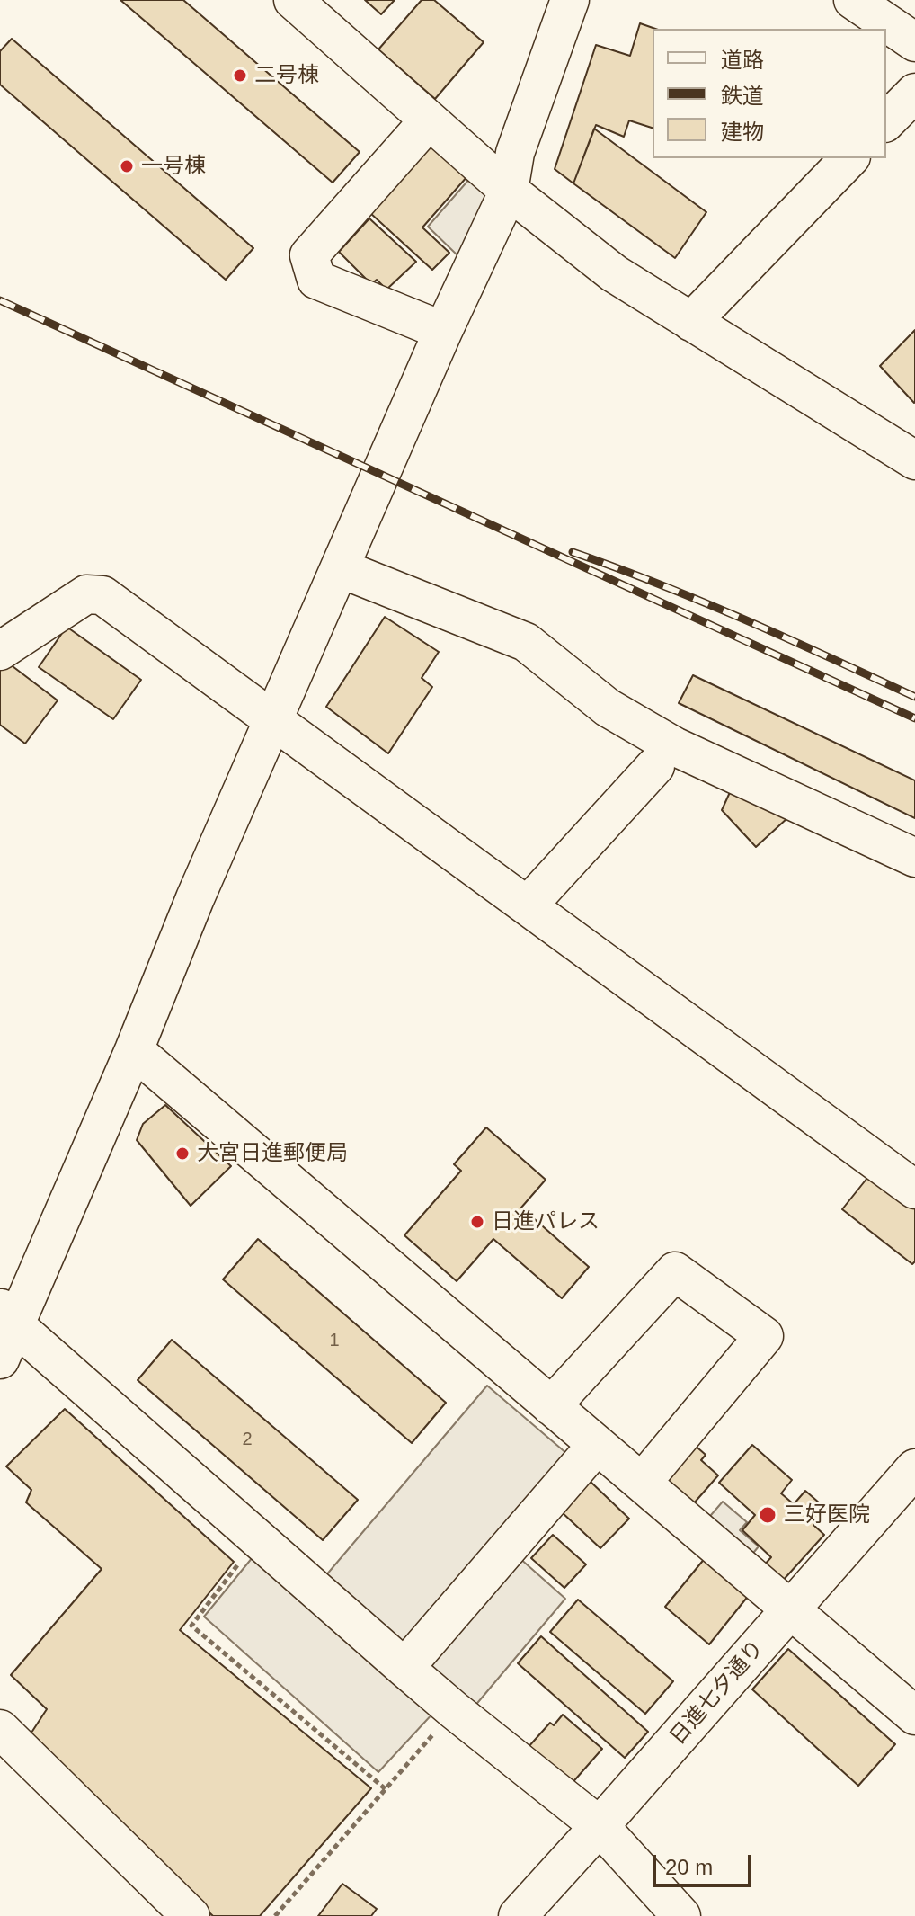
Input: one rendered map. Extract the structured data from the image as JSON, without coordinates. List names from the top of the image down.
{
  "streets": {
    "street": ["日進七夕通り"]
  },
  "places": [
    "二号棟",
    "一号棟",
    "大宮日進郵便局",
    "日進パレス",
    "三好医院"
  ],
  "house_numbers": ["1", "2"],
  "legend": ["道路", "鉄道", "建物"],
  "scale_bar": "20 m"
}
